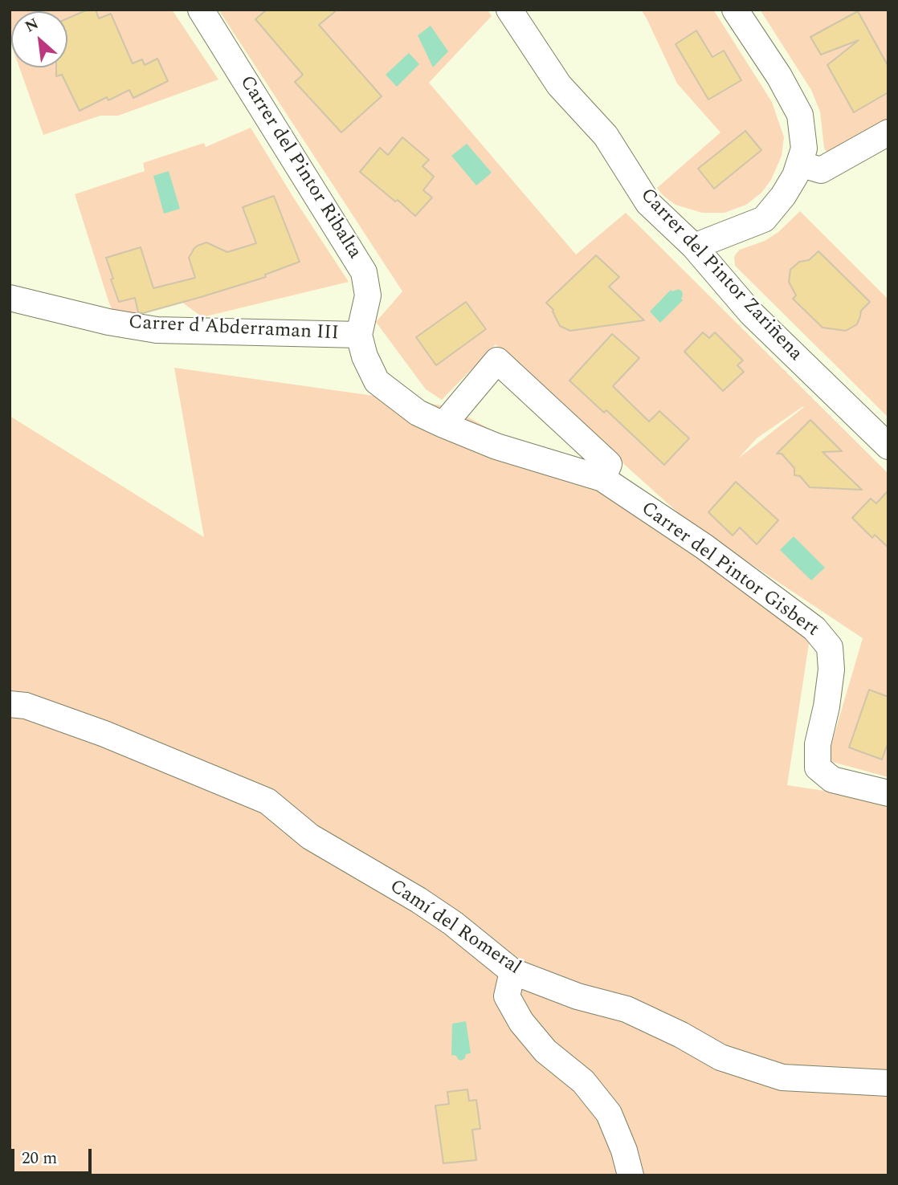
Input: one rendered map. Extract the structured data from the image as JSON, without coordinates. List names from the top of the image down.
{
  "streets": {
    "street": [
      "Carrer del Pintor Ribalta",
      "Carrer del Pintor Zariñena",
      "Carrer d'Abderraman III",
      "Carrer del Pintor Gisbert",
      "Camí del Romeral"
    ]
  },
  "crossings": [
    ["Carrer del Pintor Ribalta", "Carrer d'Abderraman III"],
    ["Carrer del Pintor Ribalta", "Carrer del Pintor Gisbert"],
    ["Carrer d'Abderraman III", "Carrer del Pintor Gisbert"]
  ],
  "scale_bar": "20 m",
  "north": "top left"
}
